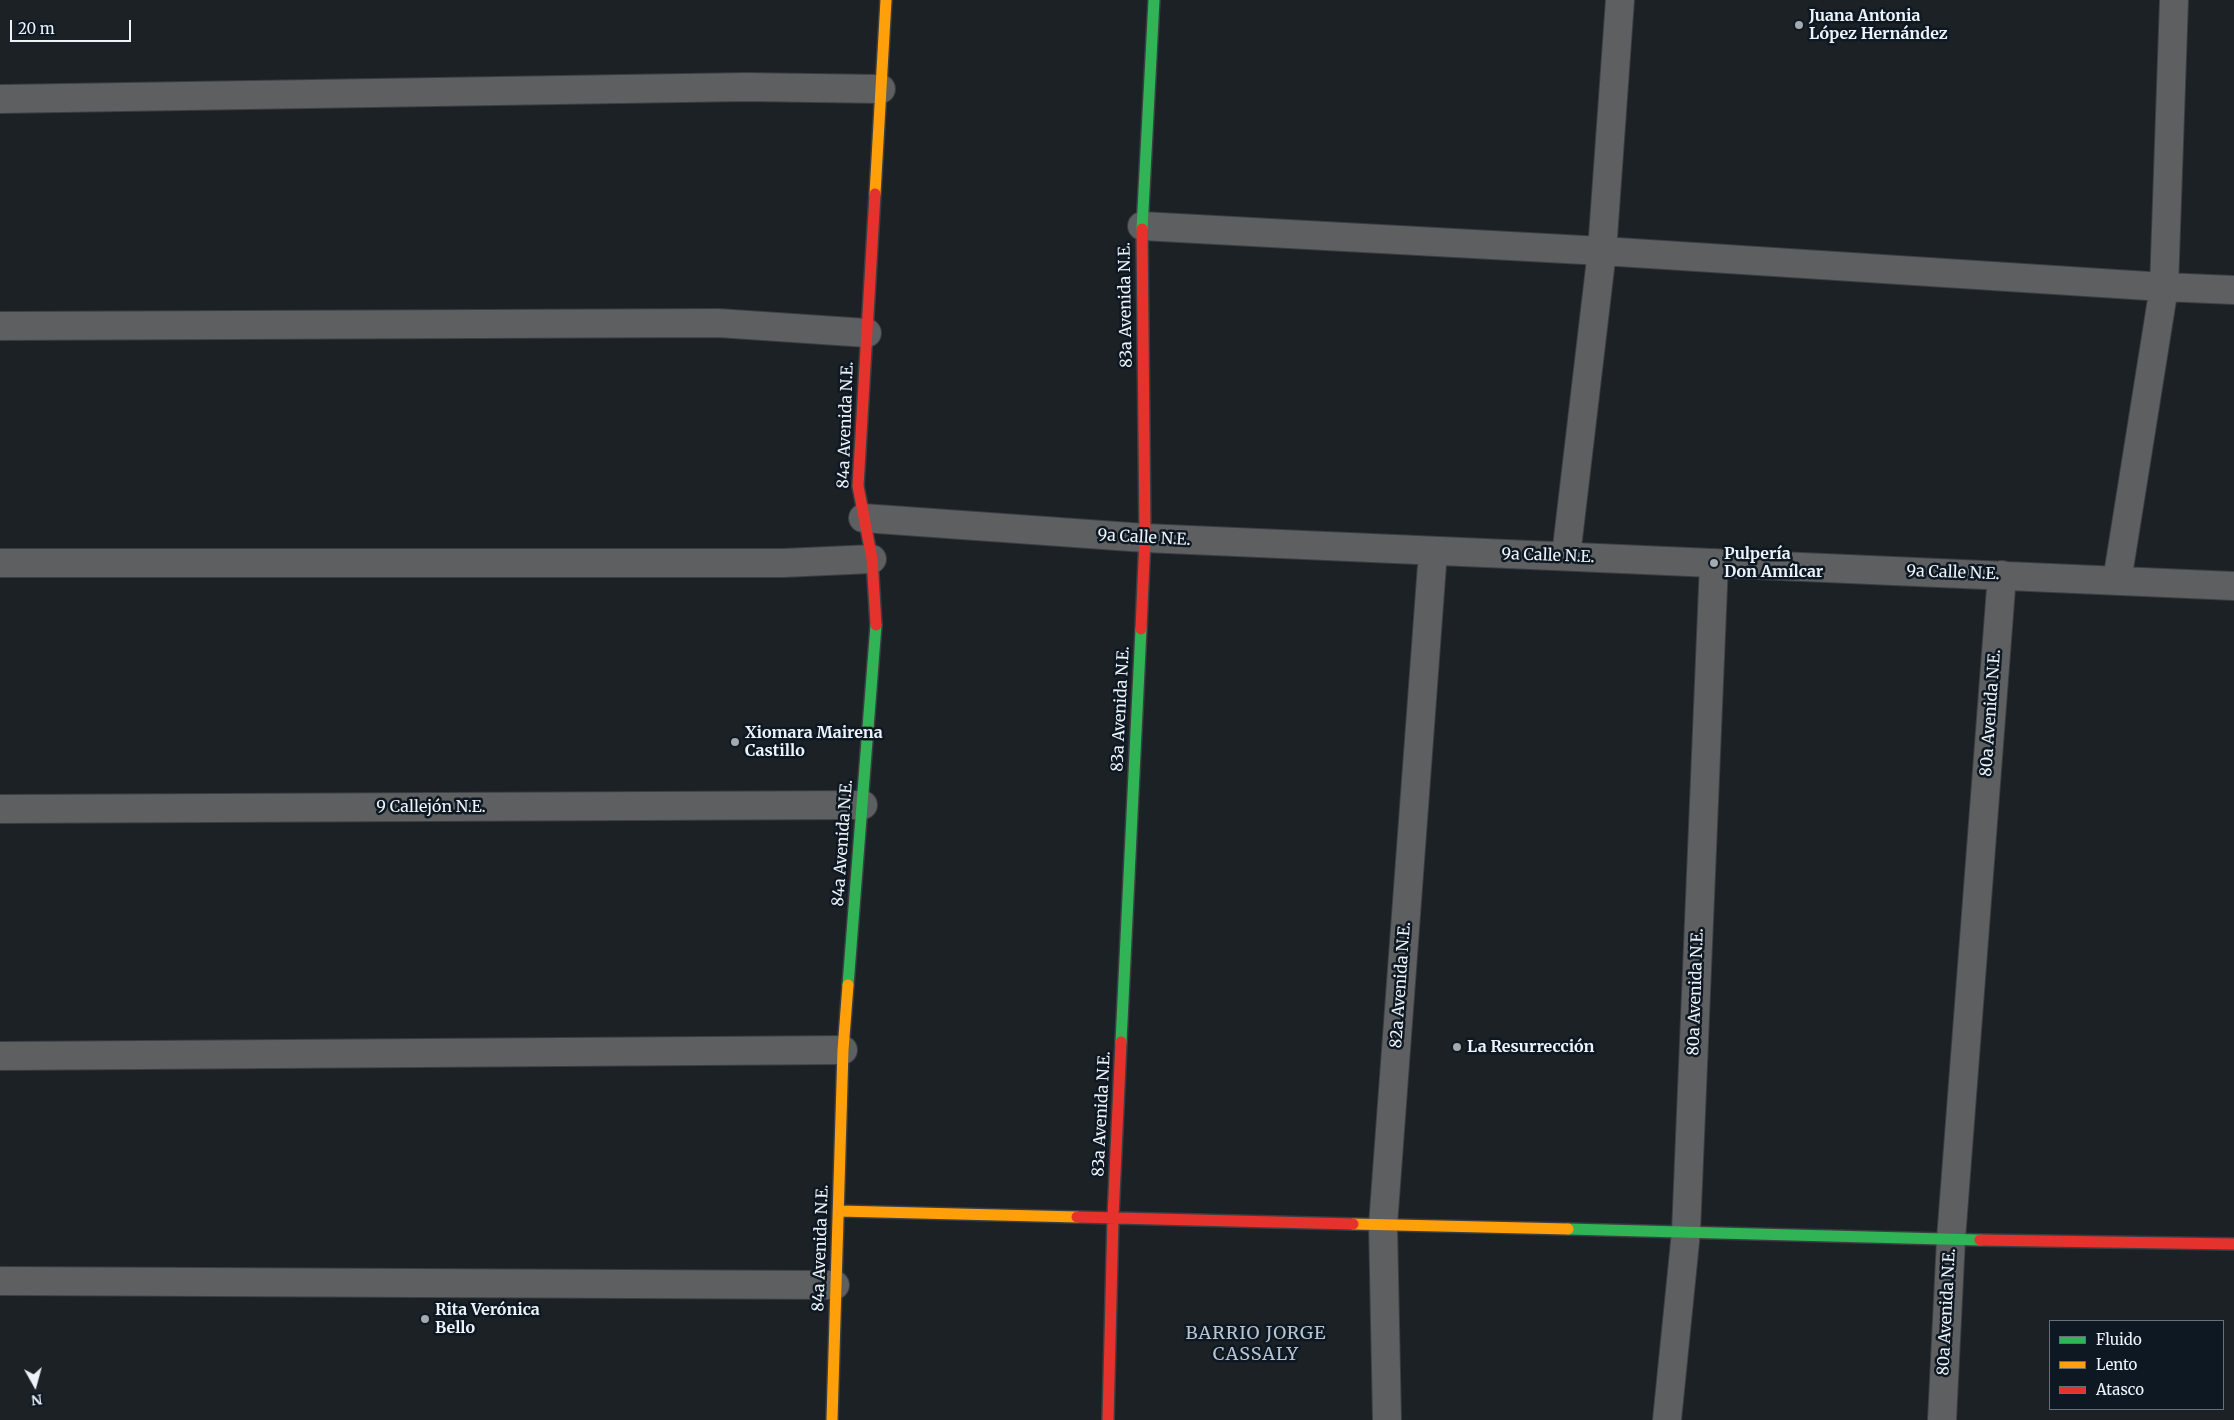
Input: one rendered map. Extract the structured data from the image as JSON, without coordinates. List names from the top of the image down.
{
  "streets": {
    "street": [
      "83a Avenida N.E.",
      "84a Avenida N.E.",
      "9a Calle N.E.",
      "80a Avenida N.E.",
      "9 Callejón N.E.",
      "82a Avenida N.E."
    ]
  },
  "crossings": [
    ["83a Avenida N.E.", "9a Calle N.E."],
    ["84a Avenida N.E.", "9a Calle N.E."],
    ["84a Avenida N.E.", "9 Callejón N.E."],
    ["9a Calle N.E.", "80a Avenida N.E."],
    ["9a Calle N.E.", "82a Avenida N.E."]
  ],
  "districts": ["BARRIO JORGE CASSALY"],
  "places": [
    "Juana Antonia López Hernández",
    "Pulpería Don Amílcar",
    "Xiomara Mairena Castillo",
    "La Resurrección",
    "Rita Verónica Bello"
  ],
  "legend": ["Fluido", "Lento", "Atasco"],
  "scale_bar": "20 m",
  "north": "bottom"
}
